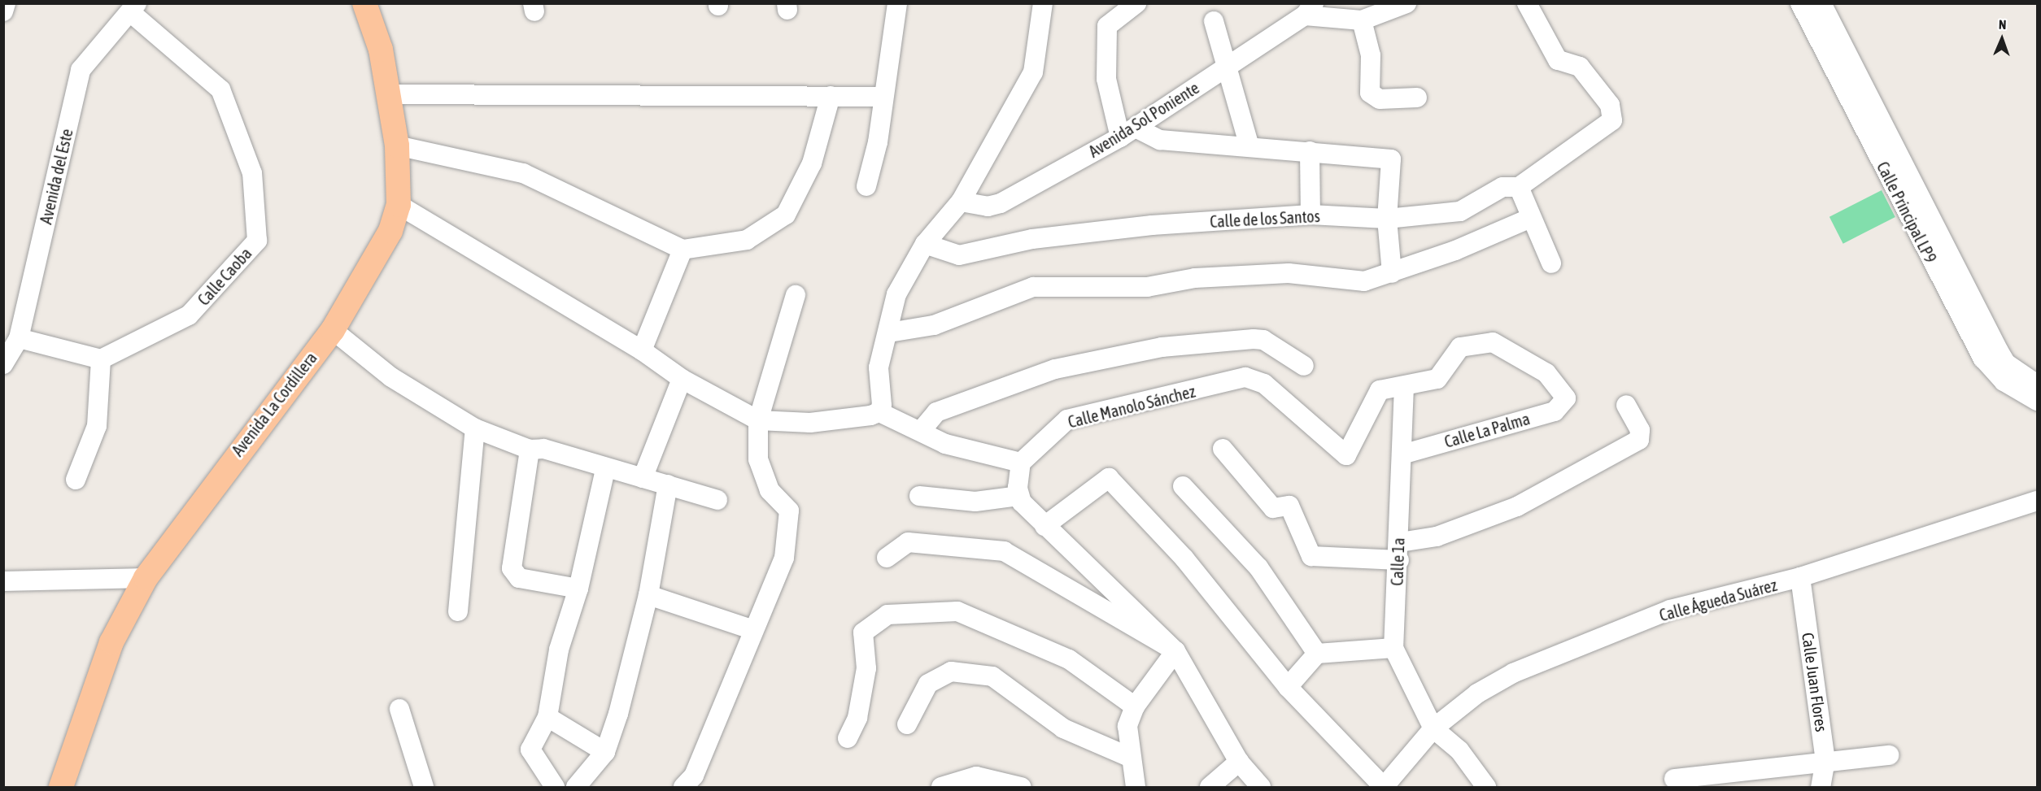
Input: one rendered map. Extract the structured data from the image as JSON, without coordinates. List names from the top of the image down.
{
  "streets": {
    "main road": ["Avenida La Cordillera"],
    "street": [
      "Avenida Sol Poniente",
      "Avenida del Este",
      "Calle Principal LP9",
      "Calle de los Santos",
      "Calle Caoba",
      "Calle Manolo Sánchez",
      "Calle La Palma",
      "Calle 1a",
      "Calle Águeda Suárez",
      "Calle Juan Flores"
    ]
  },
  "crossings": [
    ["Avenida del Este", "Calle Caoba"],
    ["Calle Manolo Sánchez", "Calle La Palma"],
    ["Calle Manolo Sánchez", "Calle 1a"],
    ["Calle La Palma", "Calle 1a"],
    ["Calle 1a", "Calle Águeda Suárez"],
    ["Calle Águeda Suárez", "Calle Juan Flores"]
  ],
  "north": "top"
}
